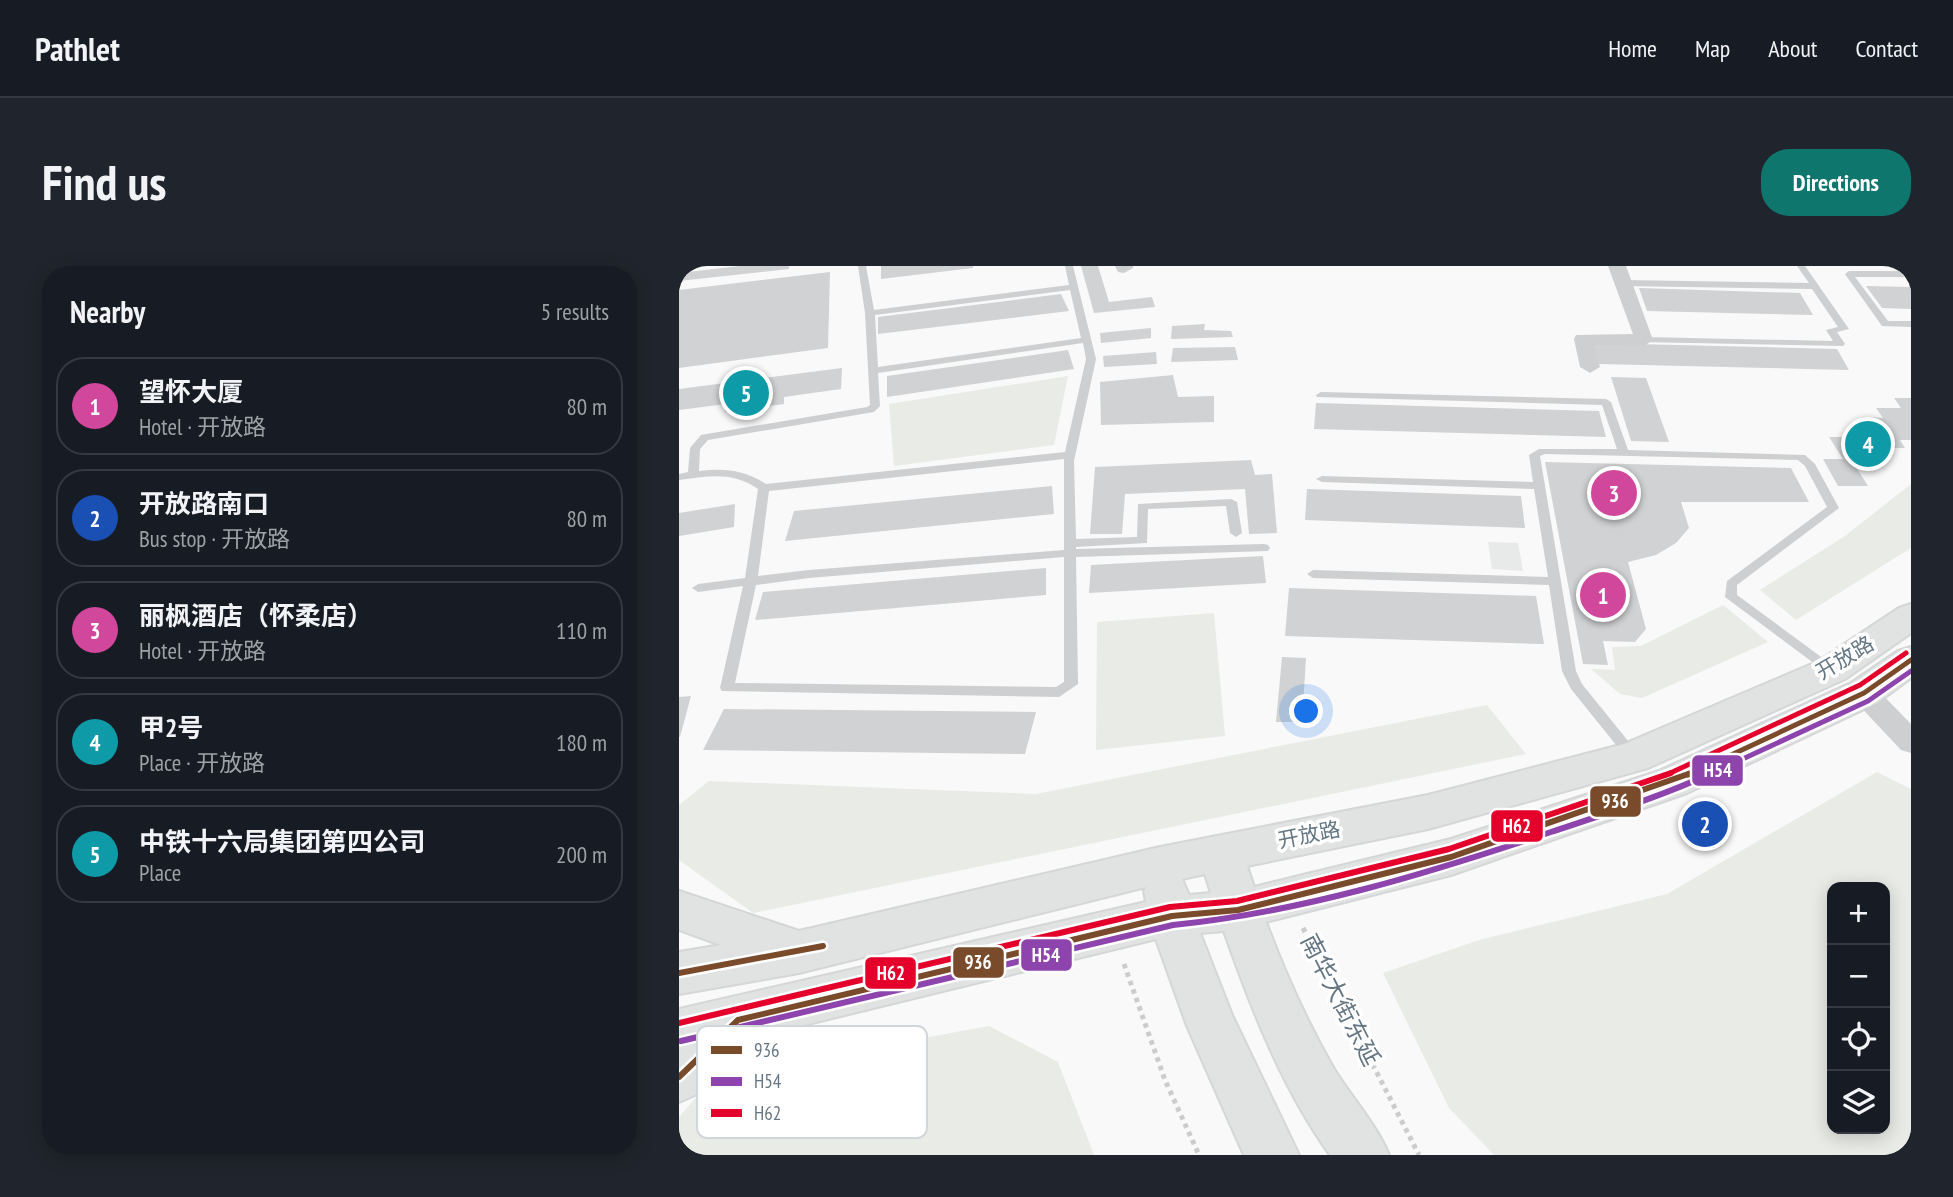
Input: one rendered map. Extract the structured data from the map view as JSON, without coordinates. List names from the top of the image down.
{
  "streets": {
    "main road": ["开放路"],
    "path": ["南华大街东延"]
  },
  "crossings": [
    ["开放路", "南华大街东延"]
  ],
  "lines": ["transit line H62", "transit line 936", "transit line H54"],
  "legend": ["936", "H54", "H62"],
  "page": {
    "header": "Pathlet",
    "nav": [
      "Home",
      "Map",
      "About",
      "Contact"
    ],
    "buttons": "Directions",
    "title": "Find us",
    "heading": ["Nearby", "5 results"],
    "list": [
      {
        "mark": "1",
        "name": "望怀大厦",
        "note": "Hotel · 开放路",
        "value": "80 m"
      },
      {
        "mark": "2",
        "name": "开放路南口",
        "note": "Bus stop · 开放路",
        "value": "80 m"
      },
      {
        "mark": "3",
        "name": "丽枫酒店（怀柔店）",
        "note": "Hotel · 开放路",
        "value": "110 m"
      },
      {
        "mark": "4",
        "name": "甲2号",
        "note": "Place · 开放路",
        "value": "180 m"
      },
      {
        "mark": "5",
        "name": "中铁十六局集团第四公司",
        "note": "Place",
        "value": "200 m"
      }
    ],
    "pins": [
      "5",
      "4",
      "3",
      "1",
      "2"
    ],
    "map_buttons": ["+", "−"]
  }
}
